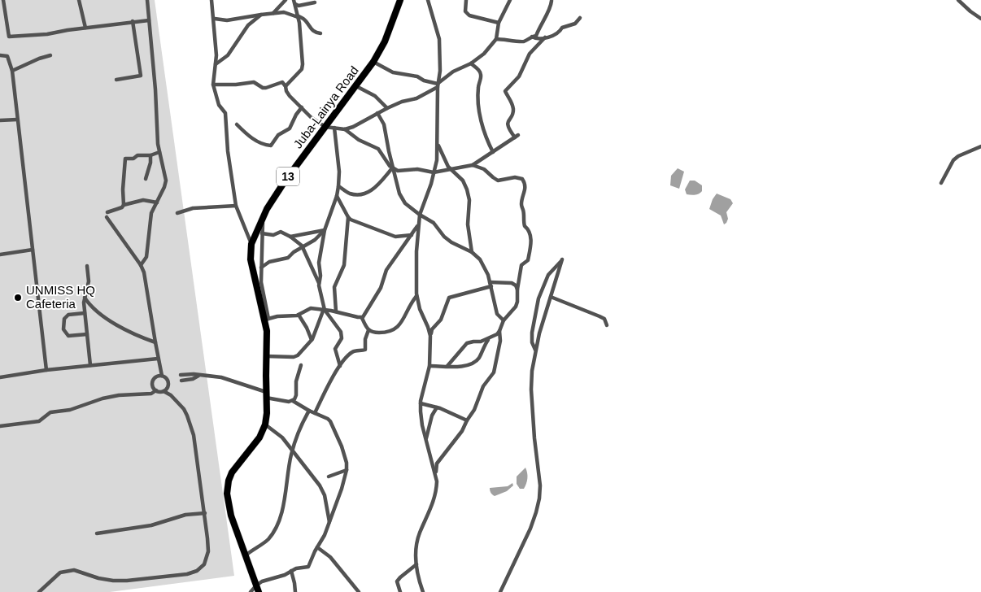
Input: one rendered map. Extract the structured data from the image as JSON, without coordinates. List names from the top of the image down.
{
  "streets": {
    "main road": ["Juba-Lainya Road", "13"]
  },
  "places": ["UNMISS HQ Cafeteria"]
}
